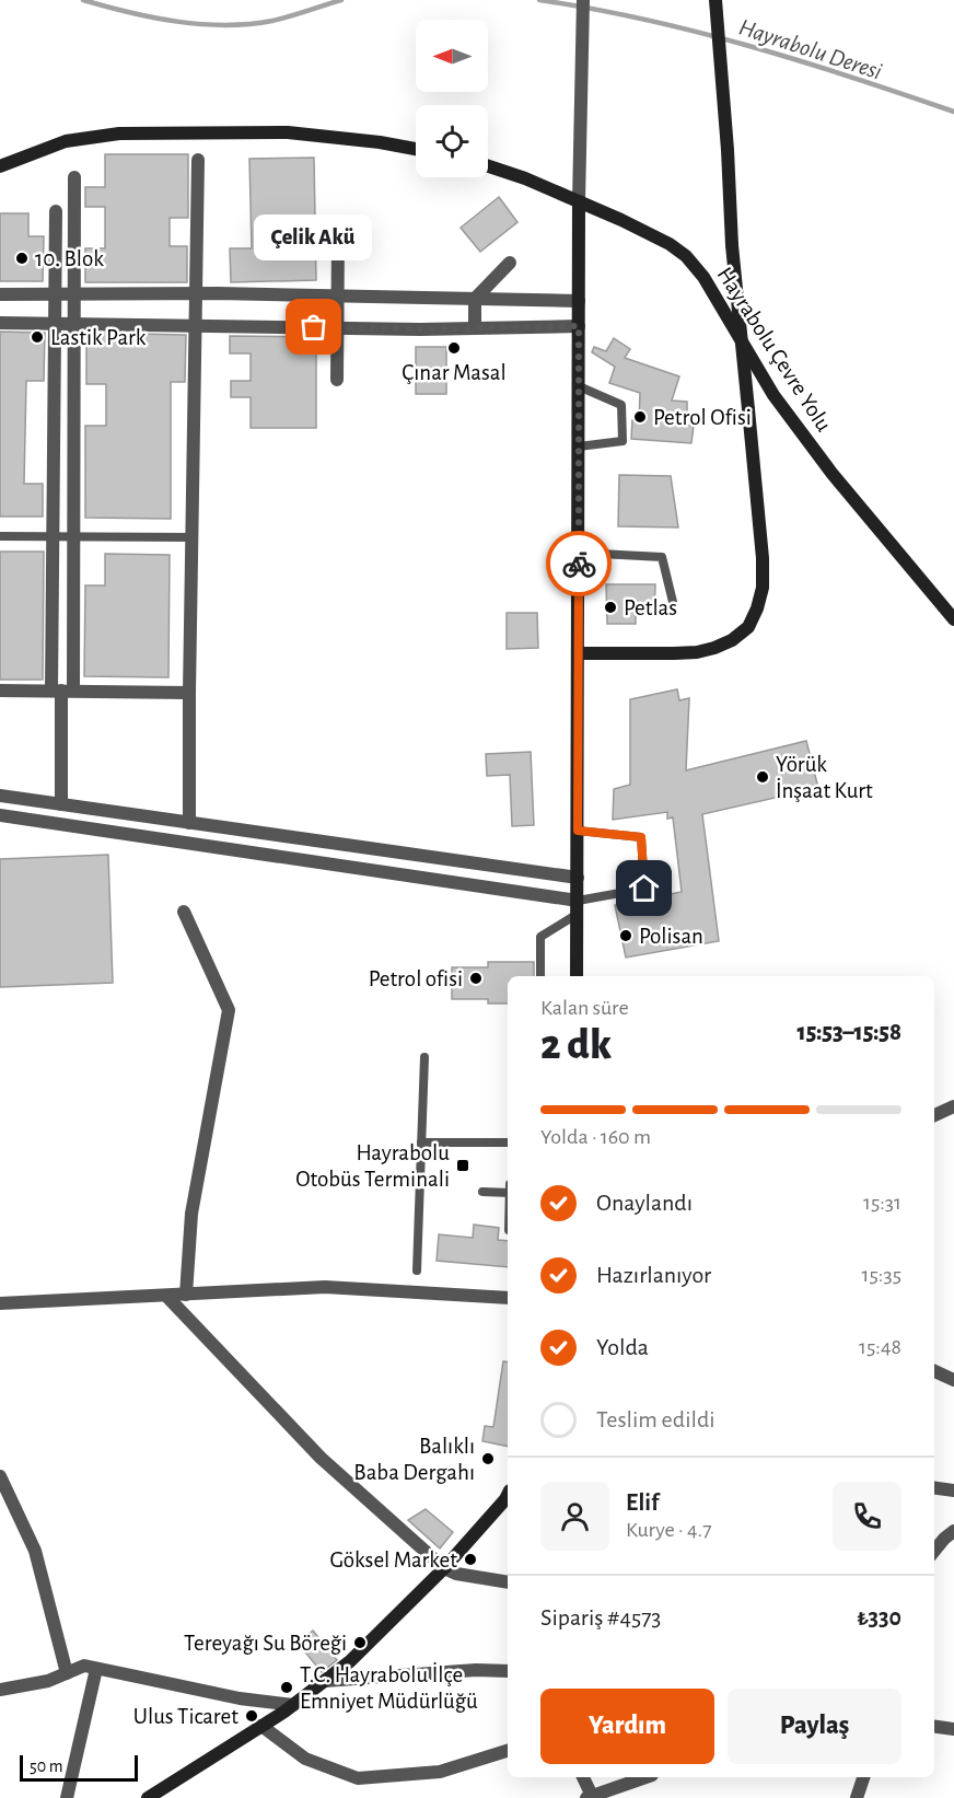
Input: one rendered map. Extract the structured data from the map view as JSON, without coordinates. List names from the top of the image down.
{
  "streets": {
    "main road": ["Hayrabolu Çevre Yolu"]
  },
  "water": ["Hayrabolu Deresi"],
  "places": {
    "other": [
      "10. Blok",
      "Çelik Akü",
      "Lastik Park",
      "Çınar Masal",
      "Petrol Ofisi",
      "Petlas",
      "Yörük İnşaat Kurt",
      "Polisan",
      "Petrol ofisi",
      "Balıklı Baba Dergahı",
      "Göksel Market",
      "Tereyağı Su Böreği",
      "T.C. Hayrabolu İlçe Emniyet Müdürlüğü",
      "Ulus Ticaret"
    ],
    "transit": ["Hayrabolu Otobüs Terminali"]
  },
  "scale_bar": "50 m",
  "north": "left",
  "page": {
    "bubble": "Çelik Akü",
    "heading": ["2 dk", "Kalan süre", "15:53–15:58"],
    "panel": [
      "Elif",
      "Kurye · 4.7",
      "Sipariş #4573",
      "₺330"
    ],
    "bar": "Yolda · 160 m",
    "list": [
      ["Onaylandı", "15:31"],
      ["Hazırlanıyor", "15:35"],
      ["Yolda", "15:48"],
      "Teslim edildi"
    ],
    "buttons": ["Yardım", "Paylaş"],
    "scale": "50 m"
  }
}
